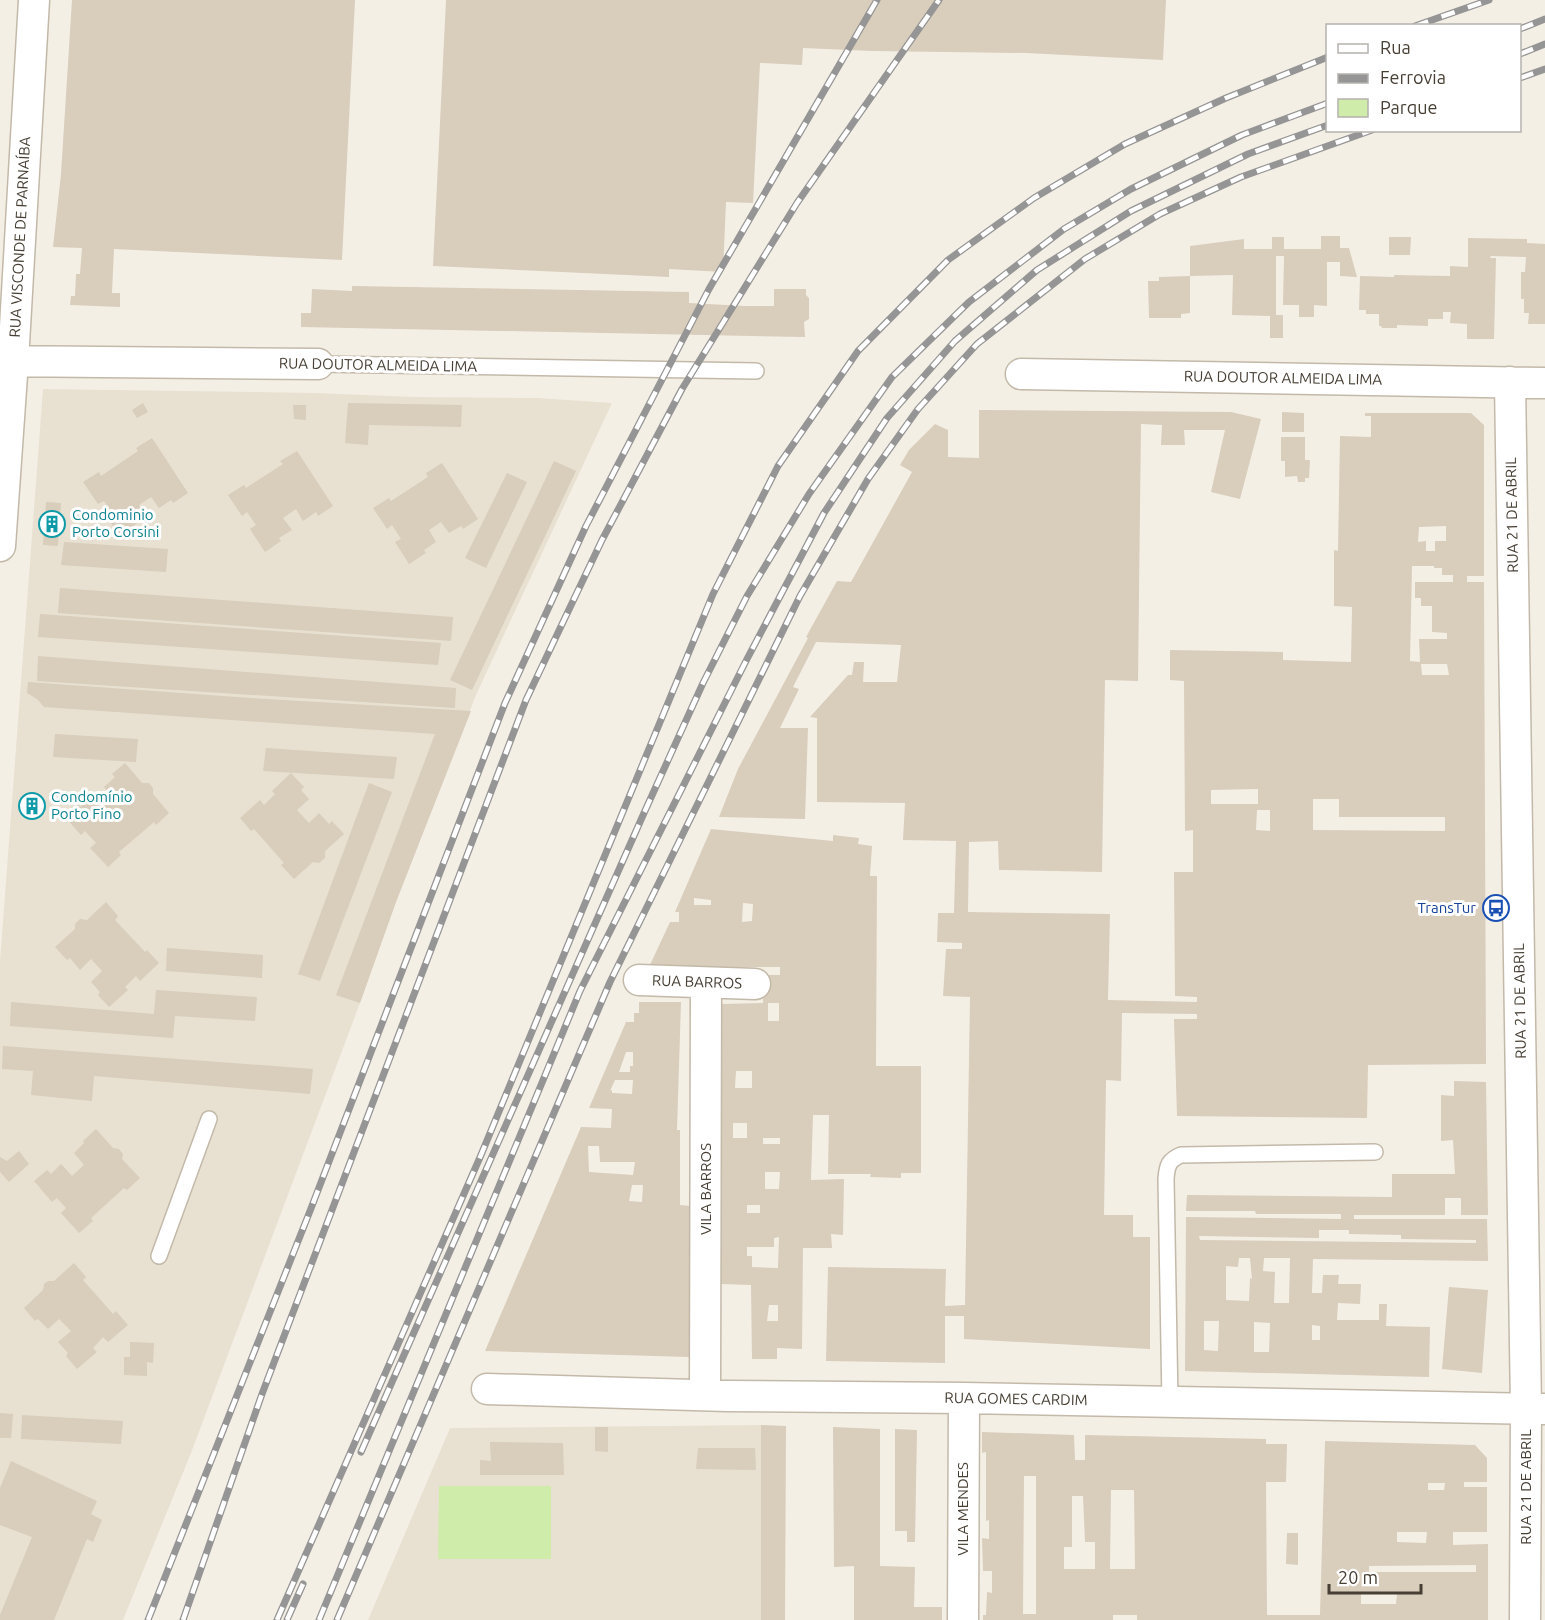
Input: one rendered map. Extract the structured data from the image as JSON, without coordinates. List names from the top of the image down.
{
  "streets": {
    "street": [
      "RUA VISCONDE DE PARNAÍBA",
      "RUA DOUTOR ALMEIDA LIMA",
      "RUA 21 DE ABRIL",
      "RUA BARROS",
      "VILA BARROS",
      "RUA GOMES CARDIM",
      "VILA MENDES"
    ]
  },
  "crossings": [
    ["RUA VISCONDE DE PARNAÍBA", "RUA DOUTOR ALMEIDA LIMA"],
    ["RUA DOUTOR ALMEIDA LIMA", "RUA 21 DE ABRIL"],
    ["RUA 21 DE ABRIL", "RUA GOMES CARDIM"],
    ["RUA BARROS", "VILA BARROS"],
    ["VILA BARROS", "RUA GOMES CARDIM"],
    ["RUA GOMES CARDIM", "VILA MENDES"]
  ],
  "places": {
    "building": ["Condominio Porto Corsini", "Condomínio Porto Fino"],
    "bus stop": ["TransTur"]
  },
  "legend": ["Rua", "Ferrovia", "Parque"],
  "scale_bar": "20 m"
}
